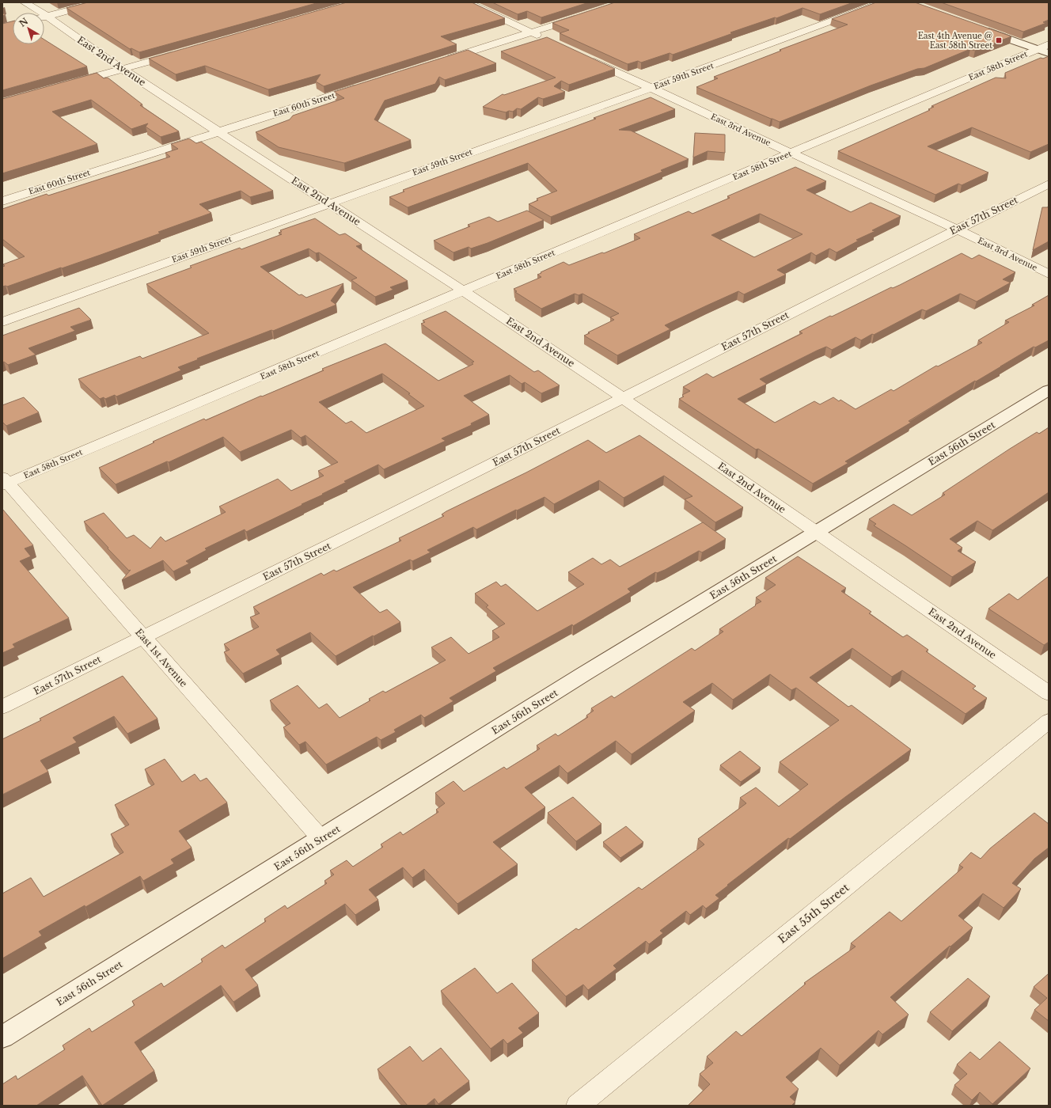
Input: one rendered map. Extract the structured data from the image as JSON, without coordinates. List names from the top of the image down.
{
  "streets": {
    "street": [
      "East 2nd Avenue",
      "East 58th Street",
      "East 59th Street",
      "East 60th Street",
      "East 3rd Avenue",
      "East 57th Street",
      "East 56th Street",
      "East 1st Avenue",
      "East 55th Street"
    ]
  },
  "crossings": [
    ["East 2nd Avenue", "East 58th Street"],
    ["East 2nd Avenue", "East 59th Street"],
    ["East 2nd Avenue", "East 60th Street"],
    ["East 2nd Avenue", "East 57th Street"],
    ["East 2nd Avenue", "East 56th Street"],
    ["East 58th Street", "East 3rd Avenue"],
    ["East 58th Street", "East 1st Avenue"],
    ["East 59th Street", "East 3rd Avenue"],
    ["East 3rd Avenue", "East 57th Street"],
    ["East 57th Street", "East 1st Avenue"],
    ["East 56th Street", "East 1st Avenue"]
  ],
  "places": {
    "transit": ["East 4th Avenue @ East 58th Street"]
  },
  "north": "top left"
}
